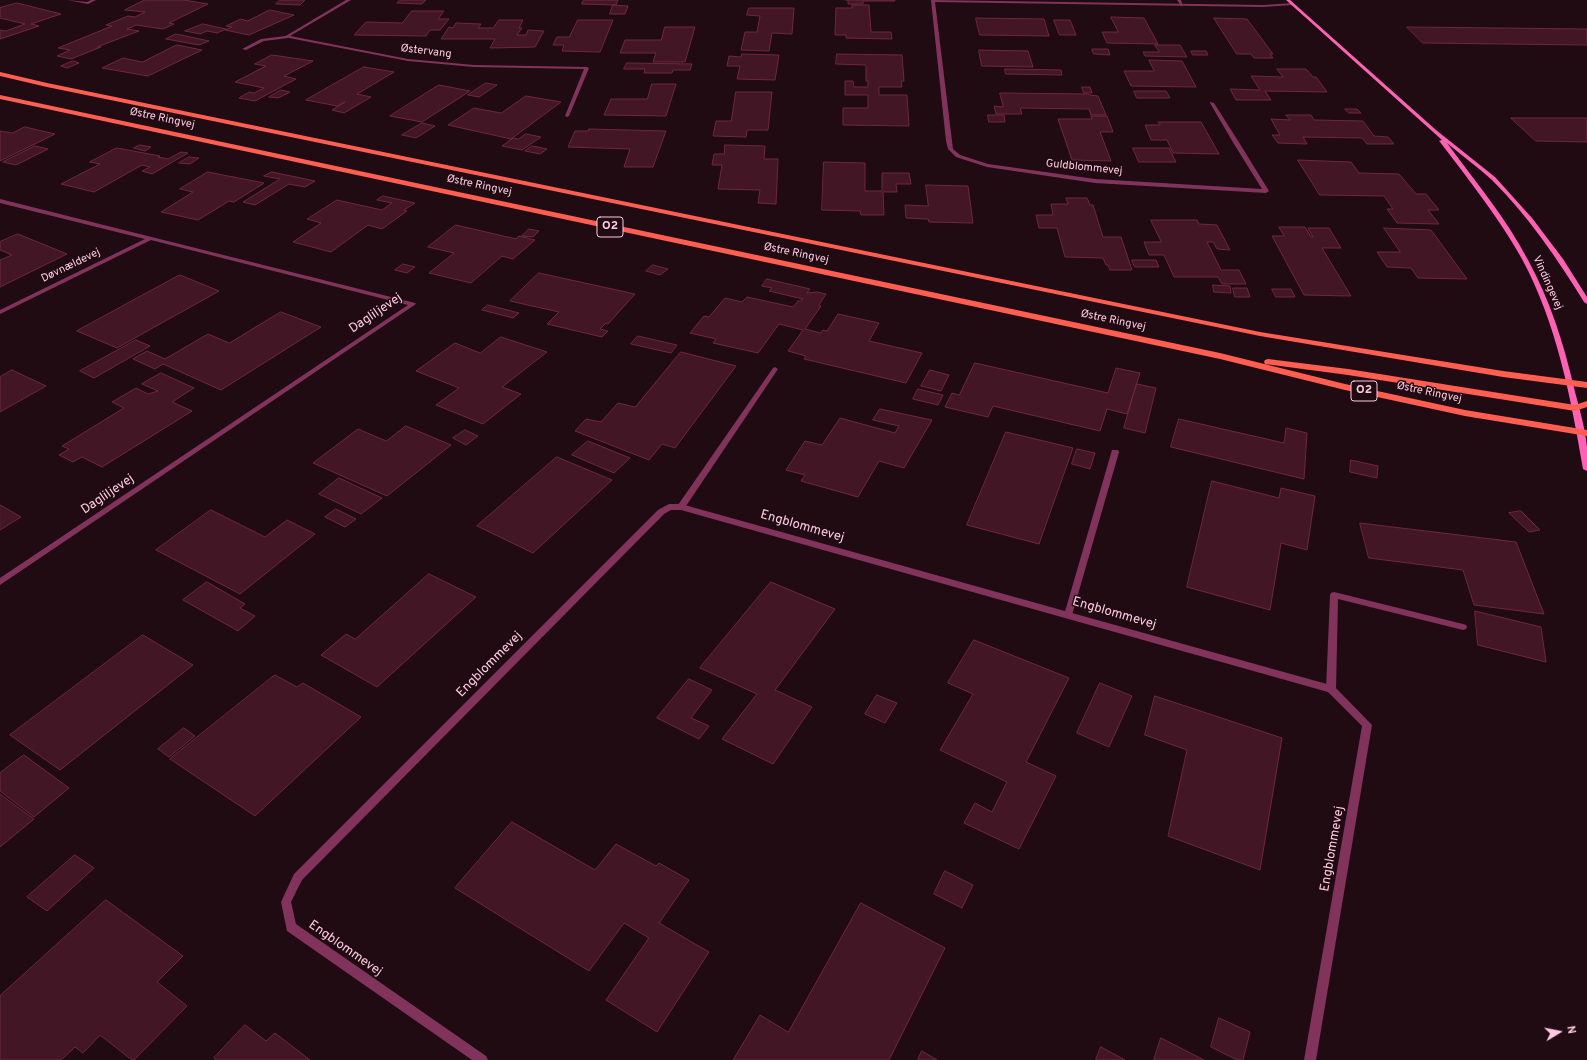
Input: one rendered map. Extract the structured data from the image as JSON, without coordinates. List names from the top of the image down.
{
  "streets": {
    "main road": ["Østre Ringvej", "O2"],
    "street": [
      "Østervang",
      "Guldblommevej",
      "Døvnældevej",
      "Vindingevej",
      "Dagliljevej",
      "Engblommevej"
    ]
  },
  "crossings": [
    ["Østre Ringvej", "Vindingevej"],
    ["Guldblommevej", "Vindingevej"],
    ["Døvnældevej", "Dagliljevej"]
  ],
  "north": "right"
}
